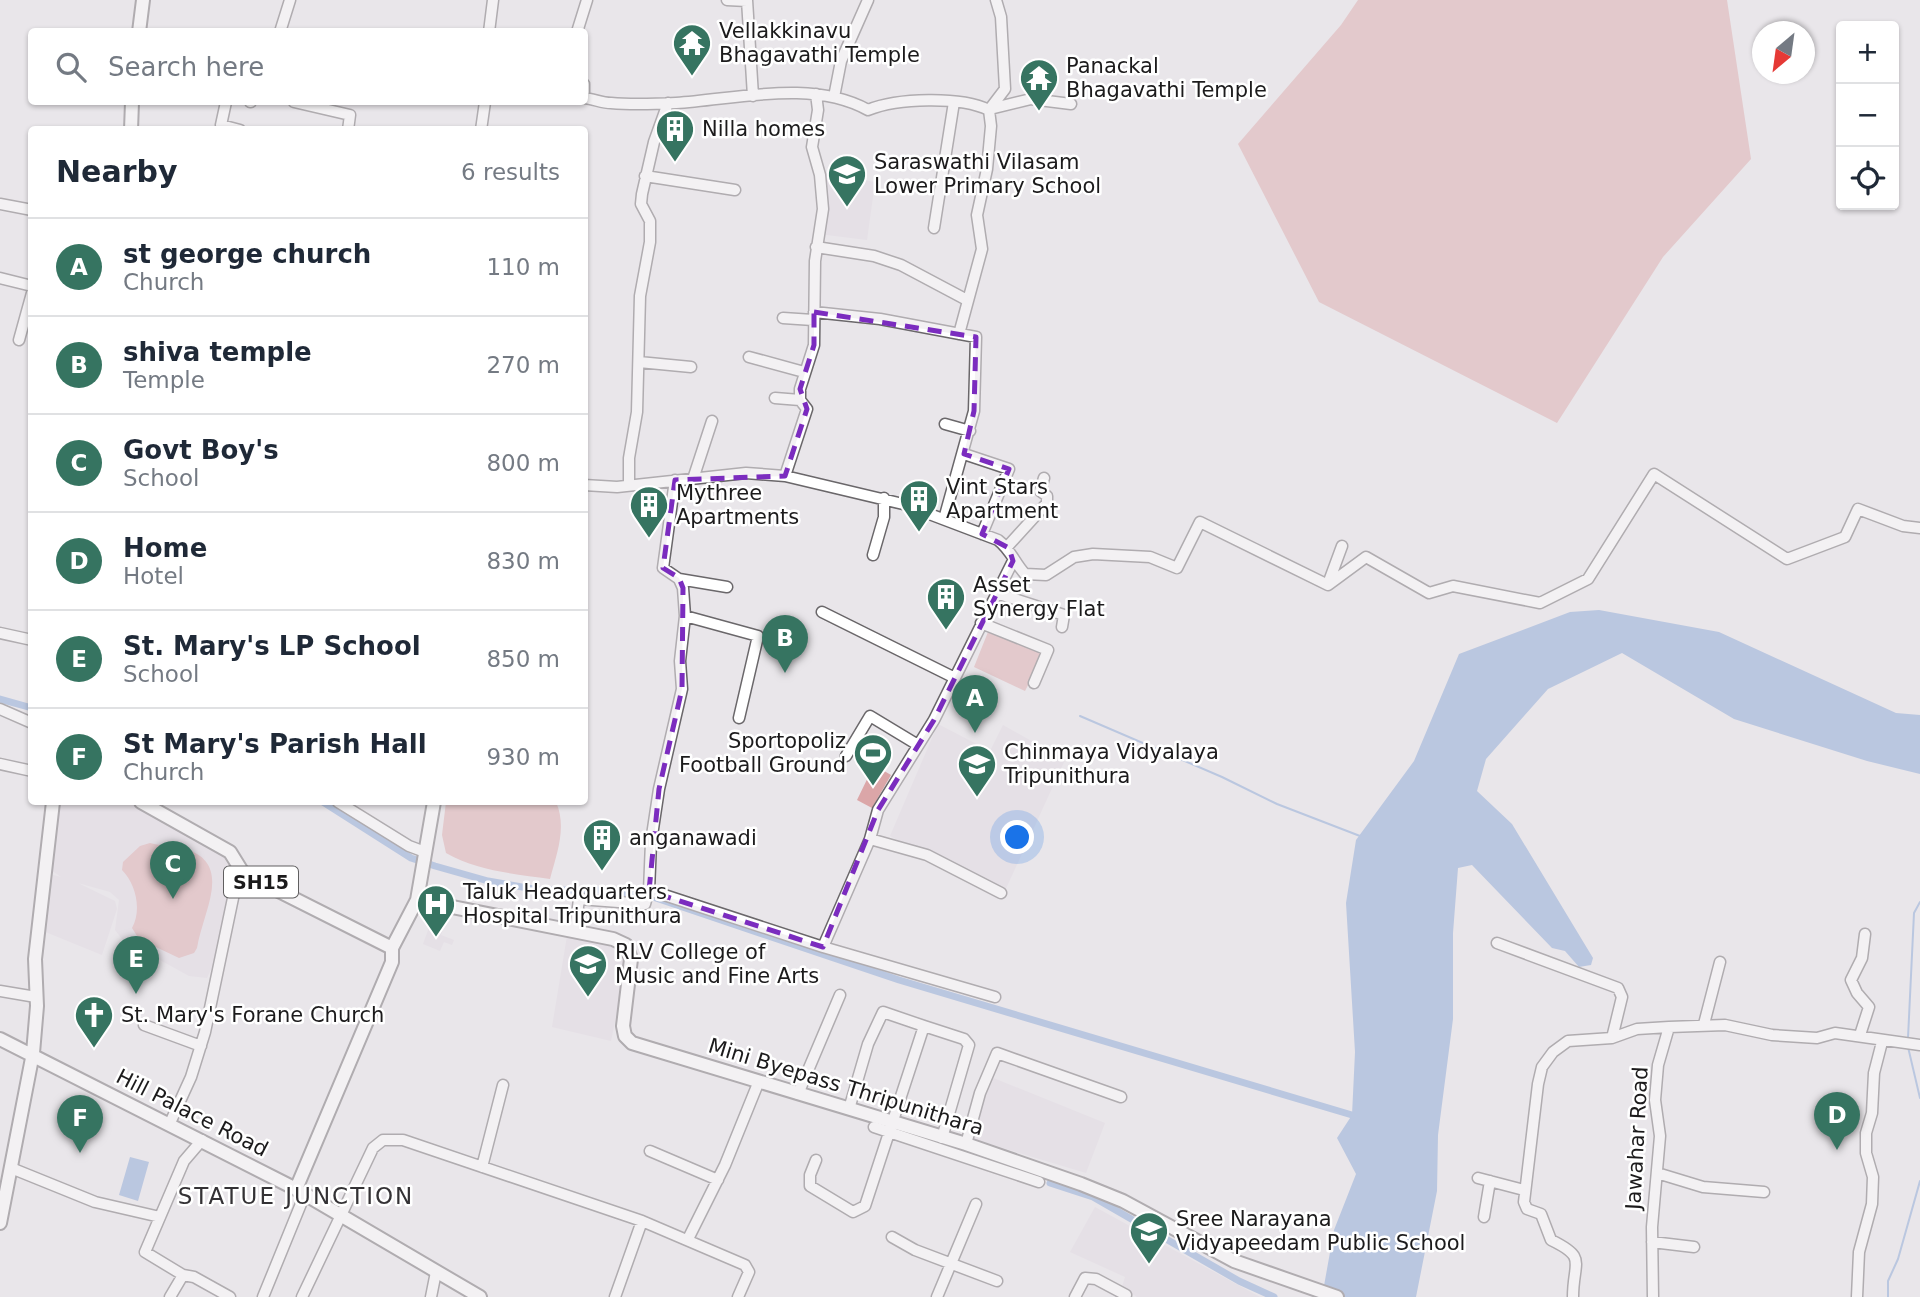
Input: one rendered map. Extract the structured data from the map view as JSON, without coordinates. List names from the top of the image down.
{
  "streets": {
    "main road": ["SH15", "Mini Byepass Thripunithara", "Hill Palace Road"],
    "street": ["Jawahar Road"]
  },
  "districts": ["STATUE JUNCTION"],
  "places": {
    "temple": ["Vellakkinavu Bhagavathi Temple", "Panackal Bhagavathi Temple"],
    "building": [
      "Nilla homes",
      "Vint Stars Apartment",
      "Mythree Apartments",
      "Asset Synergy Flat",
      "anganawadi"
    ],
    "school or university": [
      "Saraswathi Vilasam Lower Primary School",
      "Chinmaya Vidyalaya Tripunithura",
      "RLV College of Music and Fine Arts",
      "Sree Narayana Vidyapeedam Public School"
    ],
    "sports": ["Sportopoliz Football Ground"],
    "hospital": ["Taluk Headquarters Hospital Tripunithura"],
    "church": ["St. Mary's Forane Church"]
  },
  "north": "bottom left",
  "page": {
    "map_buttons": ["+", "−"],
    "search": "Search here",
    "heading": ["Nearby", "6 results"],
    "list": [
      {
        "mark": "A",
        "name": "st george church",
        "note": "Church",
        "value": "110 m"
      },
      {
        "mark": "B",
        "name": "shiva temple",
        "note": "Temple",
        "value": "270 m"
      },
      {
        "mark": "C",
        "name": "Govt Boy's",
        "note": "School",
        "value": "800 m"
      },
      {
        "mark": "D",
        "name": "Home",
        "note": "Hotel",
        "value": "830 m"
      },
      {
        "mark": "E",
        "name": "St. Mary's LP School",
        "note": "School",
        "value": "850 m"
      },
      {
        "mark": "F",
        "name": "St Mary's Parish Hall",
        "note": "Church",
        "value": "930 m"
      }
    ],
    "pins": [
      "B",
      "A",
      "C",
      "E",
      "D",
      "F"
    ]
  }
}
